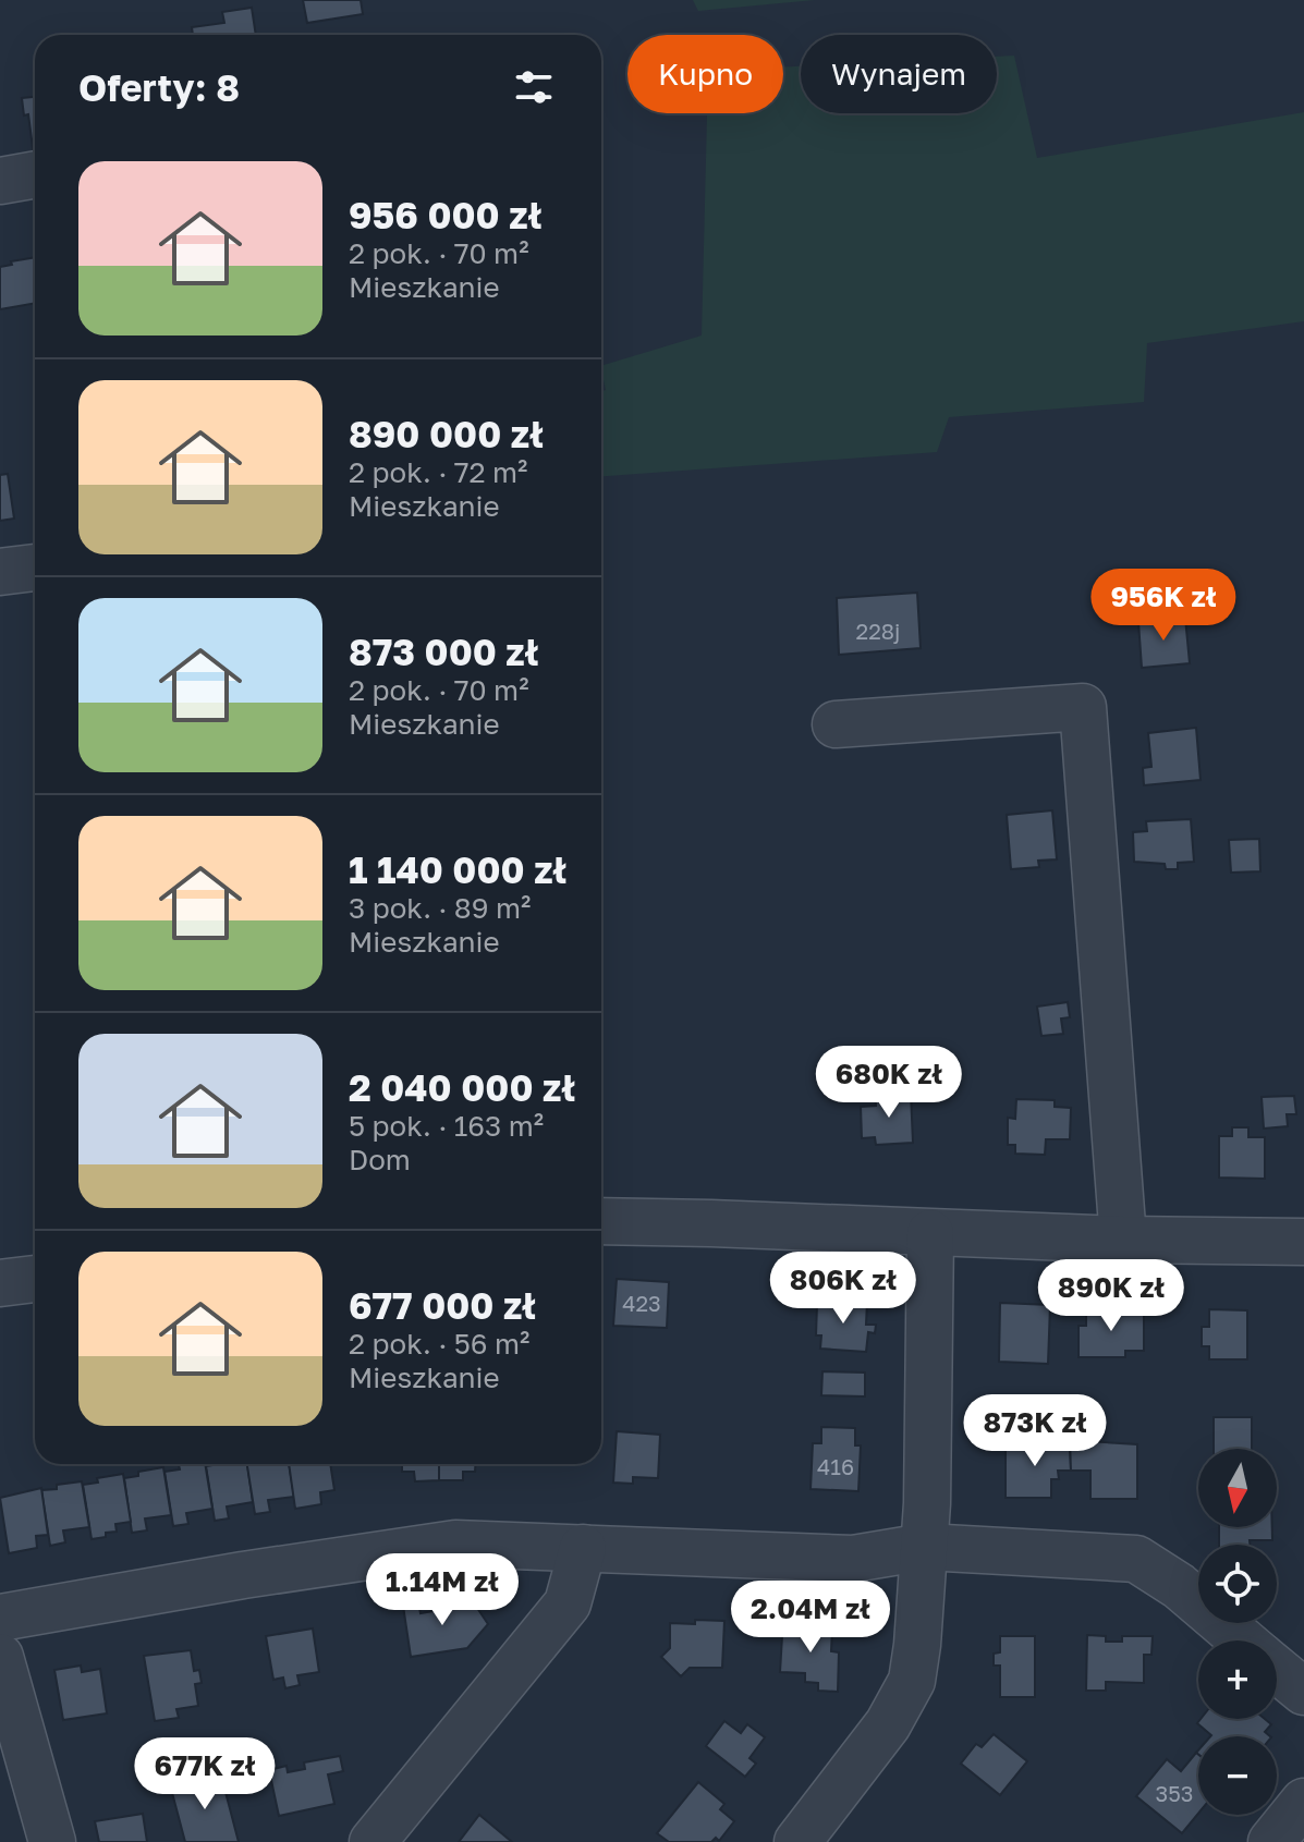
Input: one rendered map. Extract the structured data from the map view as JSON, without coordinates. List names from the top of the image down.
{
  "house_numbers": [
    "228j",
    "423",
    "416",
    "353"
  ],
  "north": "bottom",
  "page": {
    "chip": ["Kupno", "Wynajem"],
    "heading": "Oferty: 8",
    "list": [
      {
        "name": "956 000 zł",
        "note": "2 pok. · 70 m² · Mieszkanie"
      },
      {
        "name": "890 000 zł",
        "note": "2 pok. · 72 m² · Mieszkanie"
      },
      {
        "name": "873 000 zł",
        "note": "2 pok. · 70 m² · Mieszkanie"
      },
      {
        "name": "1 140 000 zł",
        "note": "3 pok. · 89 m² · Mieszkanie"
      },
      {
        "name": "2 040 000 zł",
        "note": "5 pok. · 163 m² · Dom"
      },
      {
        "name": "677 000 zł",
        "note": "2 pok. · 56 m² · Mieszkanie"
      }
    ],
    "price": [
      "956K zł",
      "680K zł",
      "806K zł",
      "890K zł",
      "873K zł",
      "1.14M zł",
      "2.04M zł",
      "677K zł"
    ],
    "map_buttons": ["+", "−"]
  }
}
